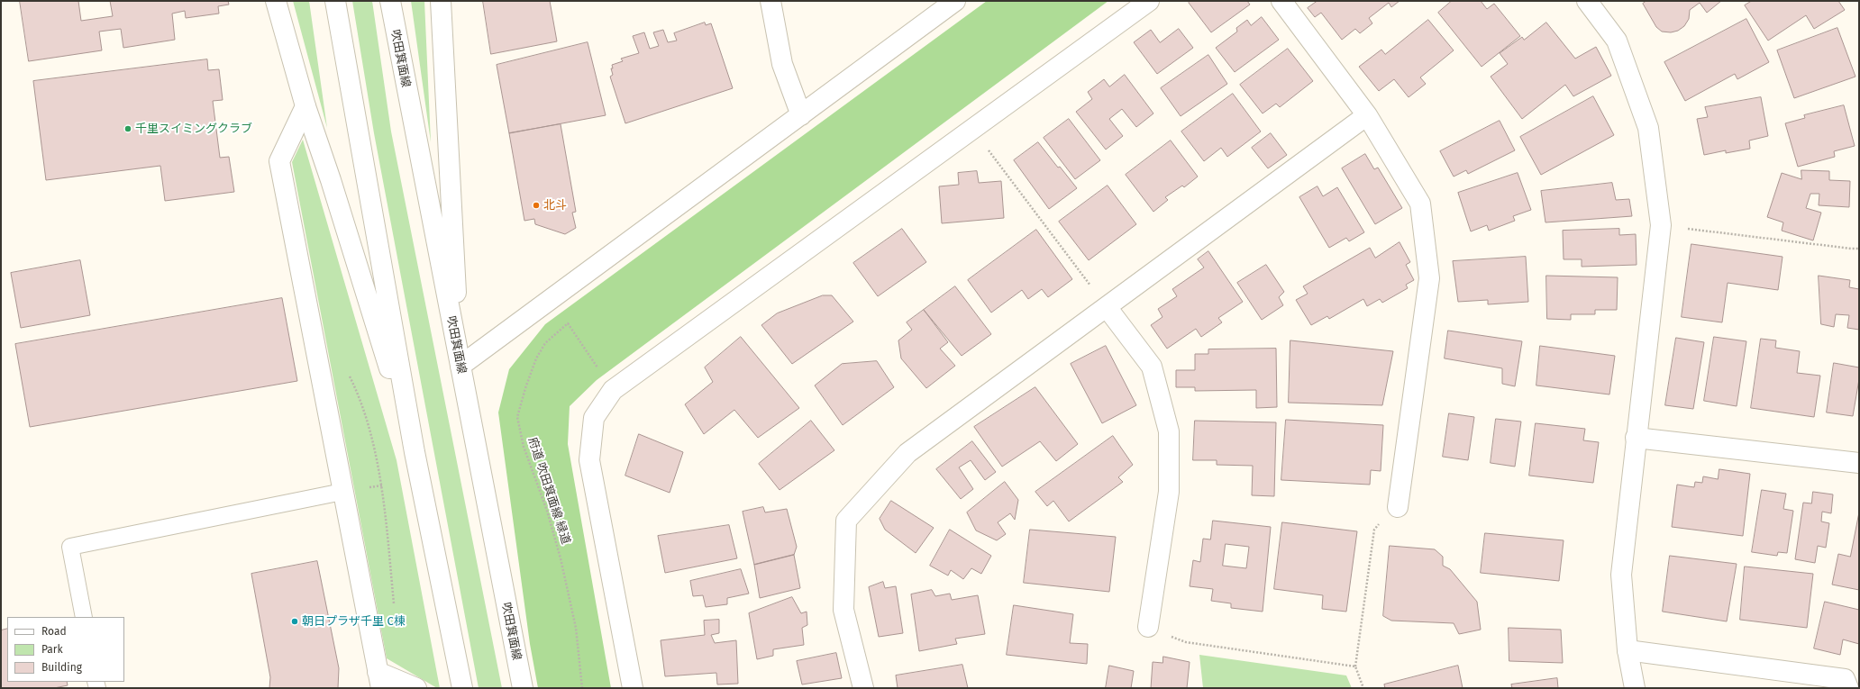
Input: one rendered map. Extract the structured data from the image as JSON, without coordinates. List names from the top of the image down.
{
  "streets": {
    "street": ["吹田箕面線"],
    "path": ["府道 吹田箕面線 緑道"]
  },
  "places": ["千里スイミングクラブ", "北斗", "朝日プラザ千里 C棟"],
  "legend": ["Road", "Park", "Building"]
}
